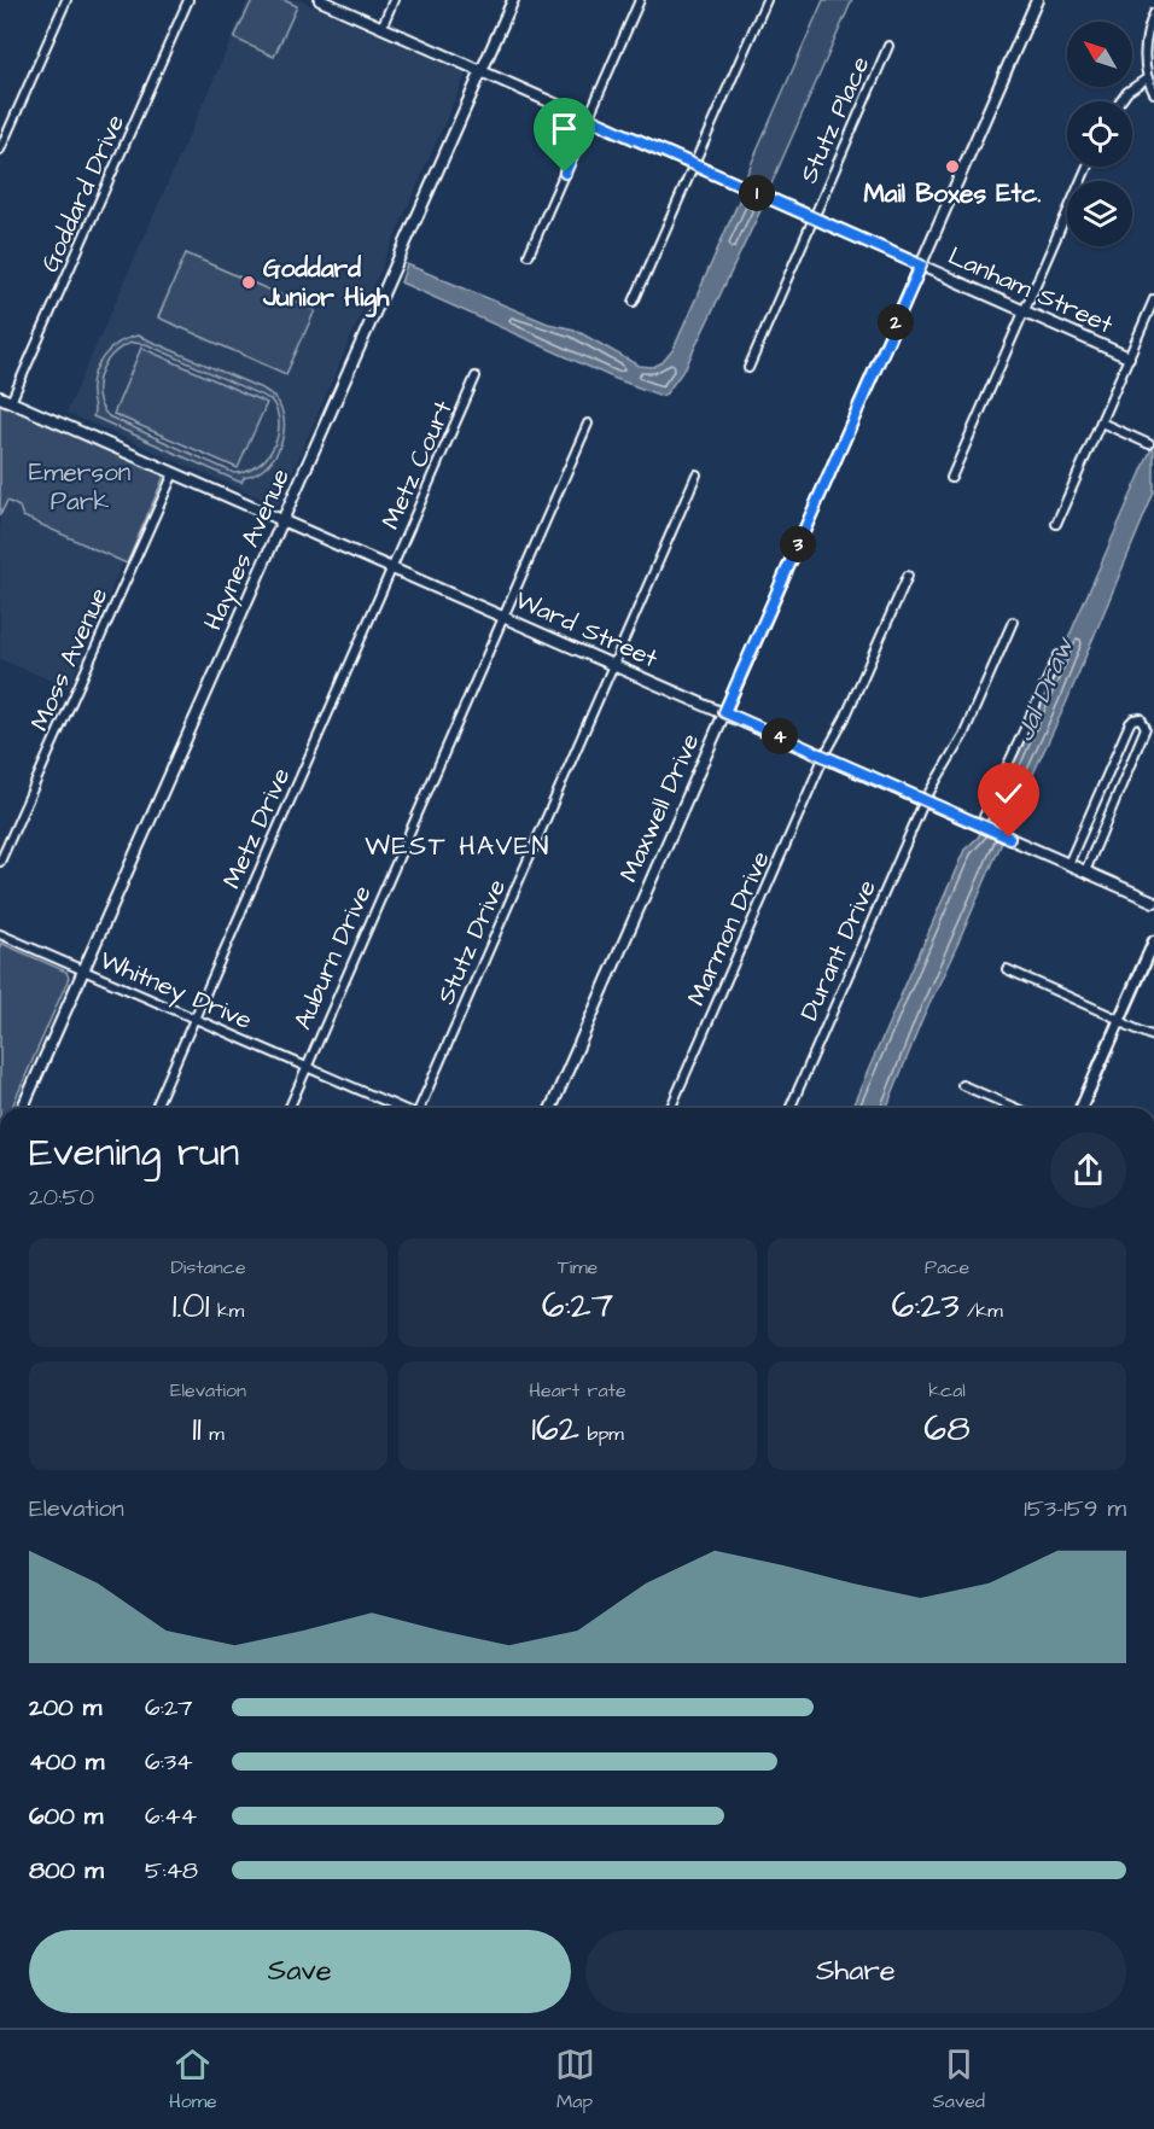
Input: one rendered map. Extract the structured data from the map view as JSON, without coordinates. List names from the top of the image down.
{
  "streets": {
    "street": [
      "Stutz Place",
      "Goddard Drive",
      "Lanham Street",
      "Metz Court",
      "Haynes Avenue",
      "Ward Street",
      "Moss Avenue",
      "Maxwell Drive",
      "Metz Drive",
      "Marmon Drive",
      "Stutz Drive",
      "Durant Drive",
      "Auburn Drive",
      "Whitney Drive"
    ]
  },
  "crossings": [
    ["Stutz Place", "Lanham Street"],
    ["Goddard Drive", "Ward Street"],
    ["Lanham Street", "Haynes Avenue"],
    ["Lanham Street", "Maxwell Drive"],
    ["Metz Court", "Ward Street"],
    ["Metz Court", "Metz Drive"],
    ["Haynes Avenue", "Ward Street"],
    ["Haynes Avenue", "Whitney Drive"],
    ["Ward Street", "Moss Avenue"],
    ["Ward Street", "Maxwell Drive"],
    ["Ward Street", "Metz Drive"],
    ["Ward Street", "Marmon Drive"],
    ["Ward Street", "Stutz Drive"],
    ["Ward Street", "Durant Drive"],
    ["Ward Street", "Auburn Drive"],
    ["Metz Drive", "Whitney Drive"],
    ["Auburn Drive", "Whitney Drive"]
  ],
  "districts": ["WEST HAVEN"],
  "water": ["Jal Draw"],
  "parks": ["Emerson Park"],
  "places": ["Mail Boxes Etc.", "Goddard Junior High"],
  "north": "top left",
  "page": {
    "pins": [
      "1",
      "2",
      "3",
      "4"
    ],
    "heading": ["Evening run", "20:50"],
    "stats": [
      ["Distance", "1.01 km"],
      ["Time", "6:27"],
      ["Pace", "6:23 /km"],
      ["Elevation", "11 m"],
      ["Heart rate", "162 bpm"],
      ["kcal", "68"]
    ],
    "chart": ["Elevation", "153–159 m"],
    "list": [
      {
        "name": "200 m",
        "note": "6:27"
      },
      {
        "name": "400 m",
        "note": "6:34"
      },
      {
        "name": "600 m",
        "note": "6:44"
      },
      {
        "name": "800 m",
        "note": "5:48"
      }
    ],
    "buttons": ["Save", "Share"],
    "tabs": ["Home", "Map", "Saved"]
  }
}
